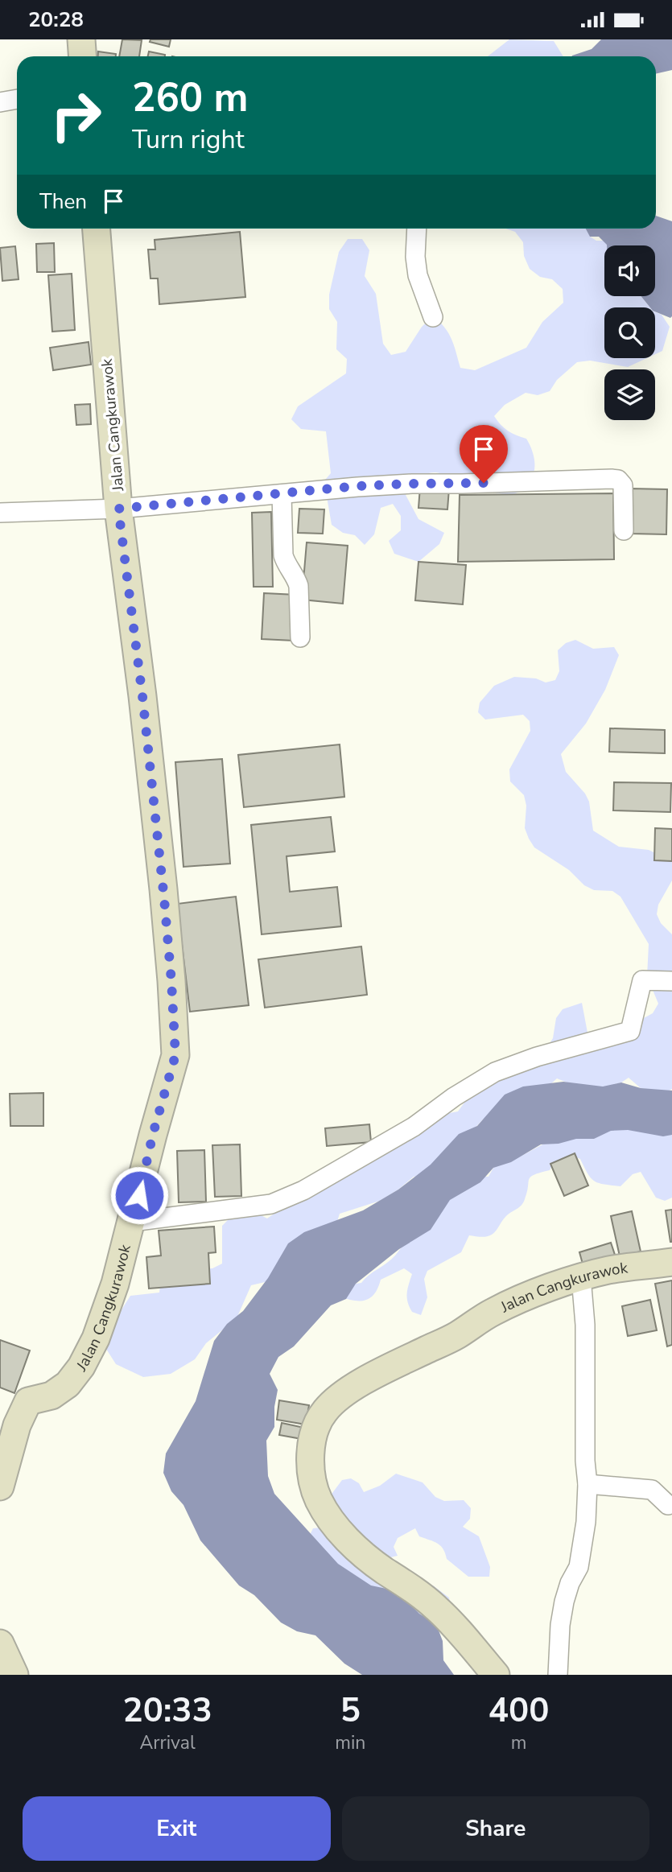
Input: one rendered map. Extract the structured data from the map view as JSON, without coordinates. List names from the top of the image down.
{
  "streets": {
    "street": ["Jalan Cangkurawok"]
  },
  "page": {
    "status": "20:28",
    "turn": ["260 m", "Turn right"],
    "then": "Then",
    "eta": [
      "20:33",
      "Arrival",
      "5",
      "min",
      "400",
      "m"
    ],
    "buttons": ["Exit", "Share"]
  }
}
